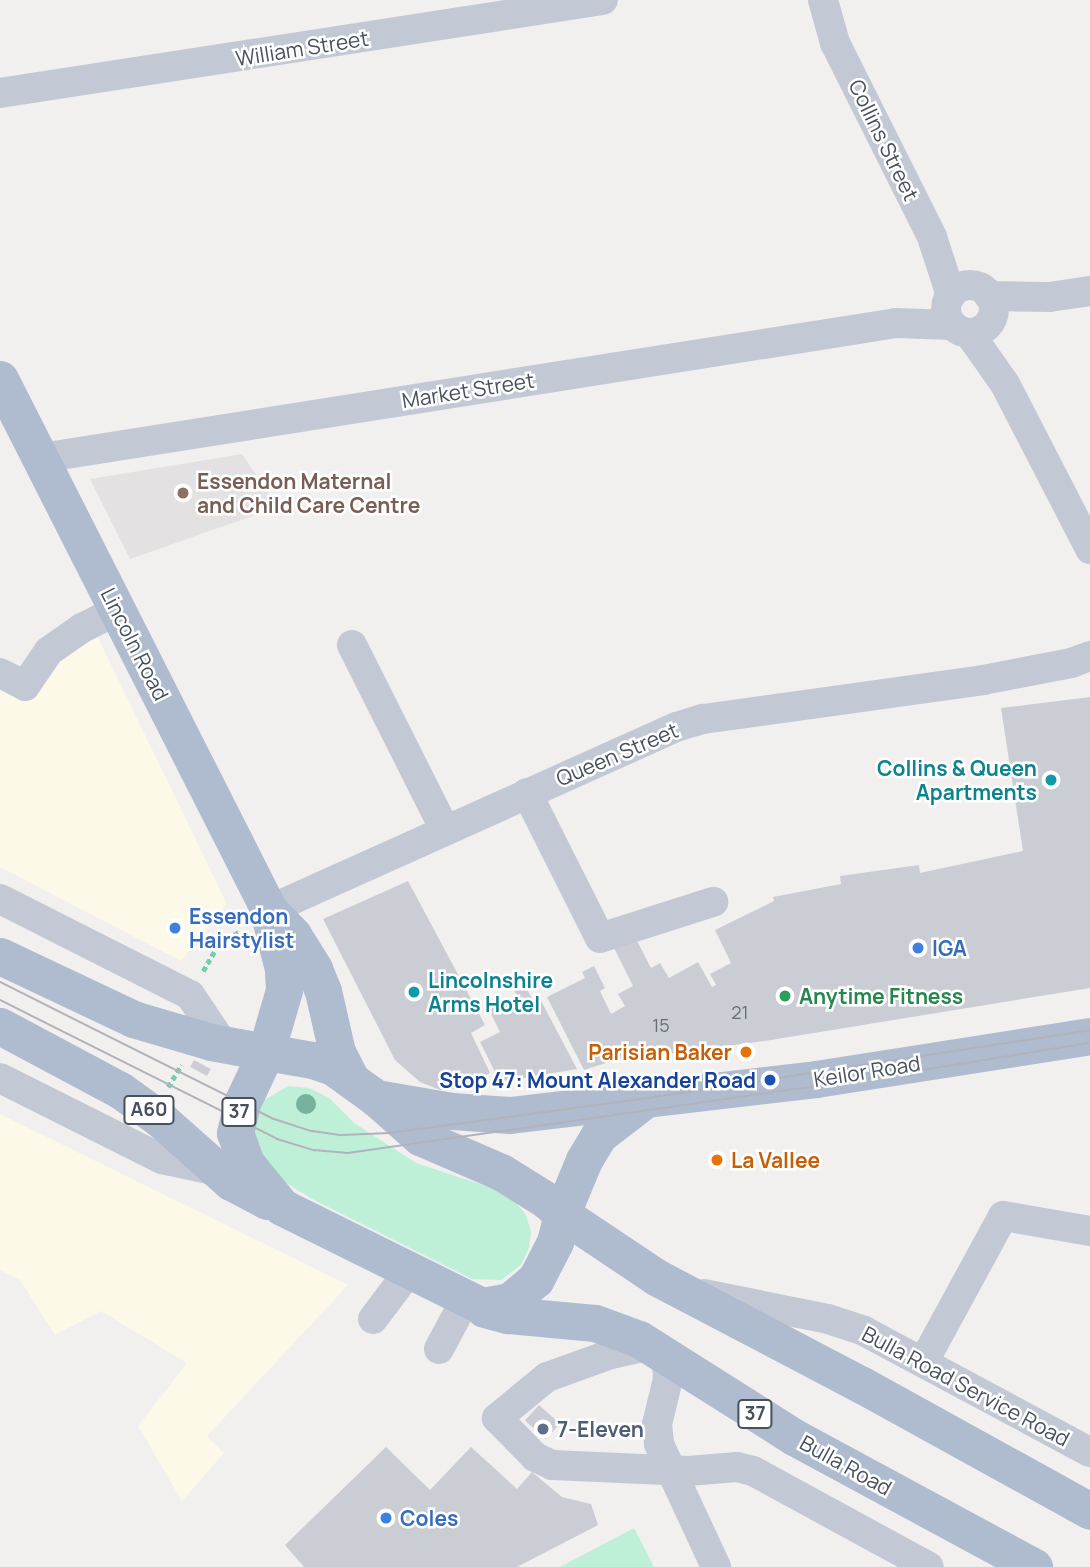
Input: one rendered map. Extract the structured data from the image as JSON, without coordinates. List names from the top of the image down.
{
  "streets": {
    "main road": [
      "Lincoln Road",
      "Keilor Road",
      "A60",
      "37",
      "Bulla Road"
    ],
    "street": [
      "William Street",
      "Collins Street",
      "Market Street",
      "Queen Street",
      "Bulla Road Service Road"
    ]
  },
  "crossings": [
    ["Collins Street", "Market Street"],
    ["Market Street", "Lincoln Road"],
    ["Lincoln Road", "Queen Street"],
    ["Lincoln Road", "Keilor Road"],
    ["Lincoln Road", "37"],
    ["Keilor Road", "37"],
    ["A60", "37"],
    ["37", "Bulla Road Service Road"],
    ["37", "Bulla Road"]
  ],
  "places": [
    "Essendon Maternal and Child Care Centre",
    "Collins & Queen Apartments",
    "Essendon Hairstylist",
    "IGA",
    "Lincolnshire Arms Hotel",
    "Anytime Fitness",
    "Parisian Baker",
    "Stop 47: Mount Alexander Road",
    "La Vallee",
    "7-Eleven",
    "Coles"
  ],
  "house_numbers": ["21", "15"]
}
